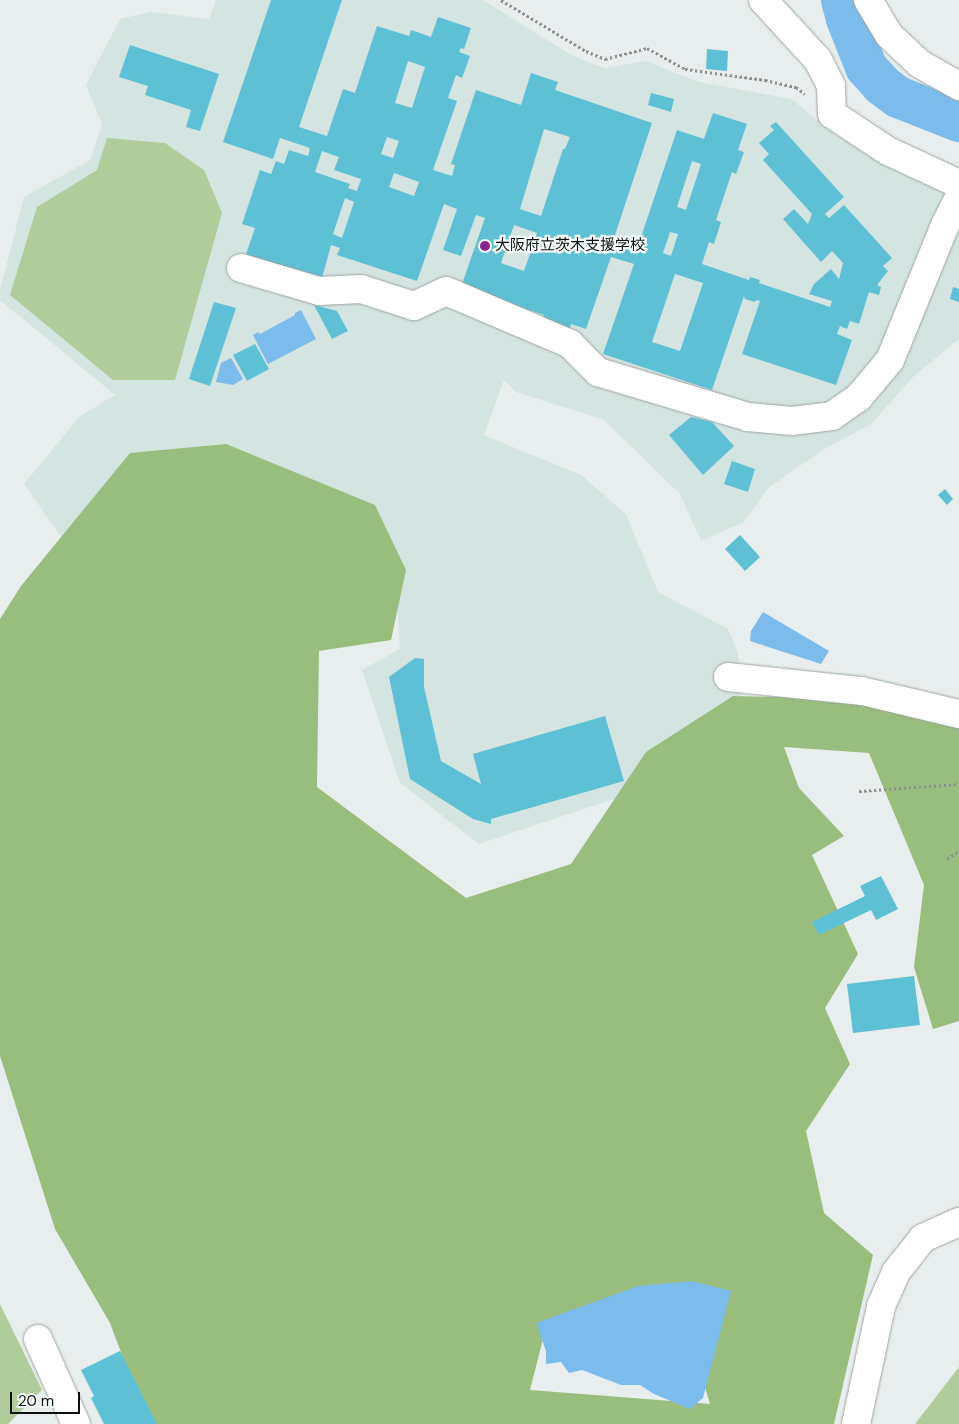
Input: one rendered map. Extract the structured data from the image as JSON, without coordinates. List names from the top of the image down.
{
  "places": ["大阪府立茨木支援学校"],
  "scale_bar": "20 m"
}
